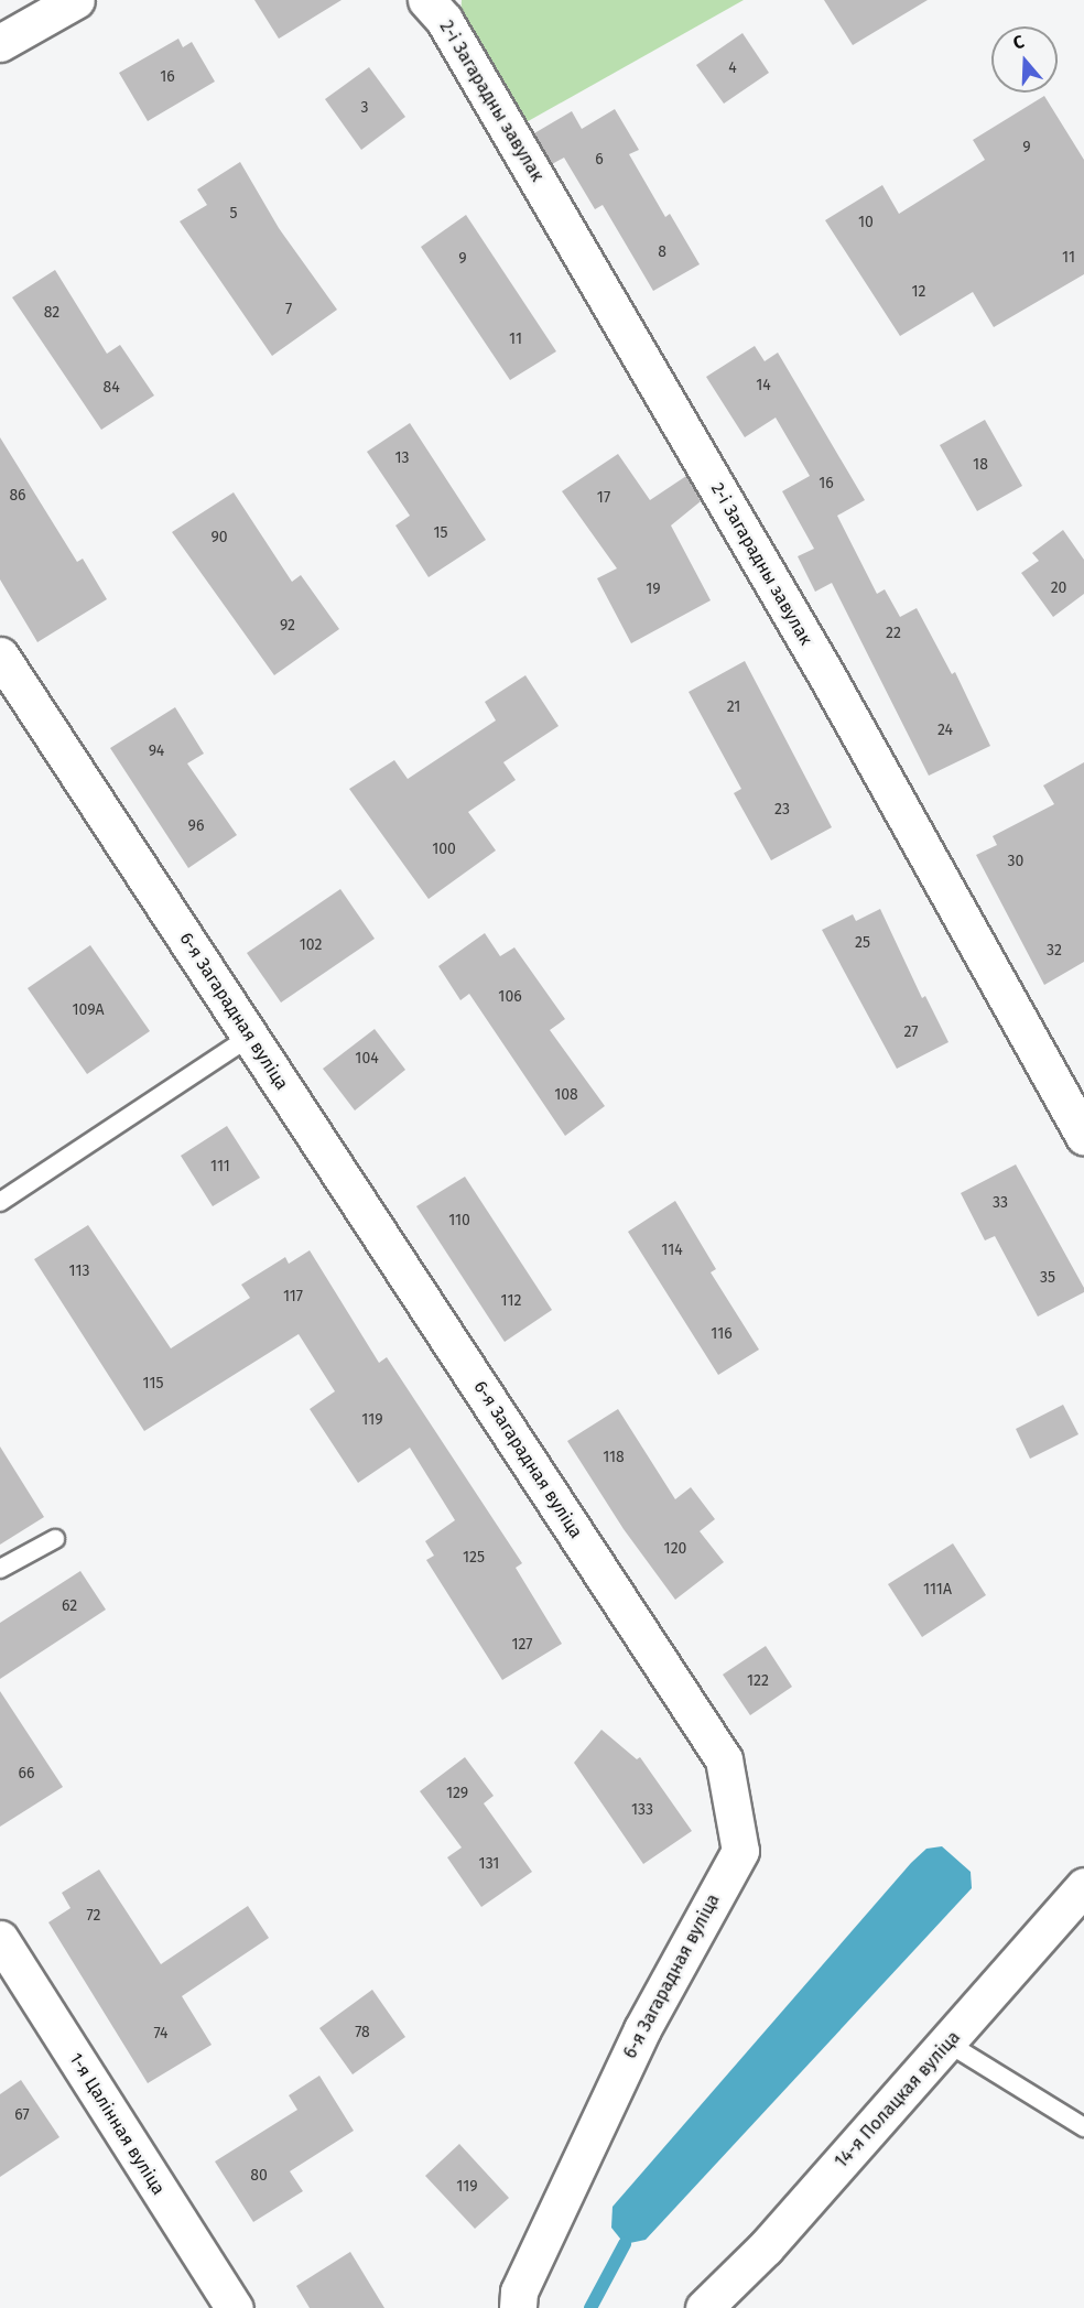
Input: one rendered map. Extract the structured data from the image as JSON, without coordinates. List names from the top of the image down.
{
  "streets": {
    "street": [
      "2-і Загарадны завулак",
      "6-я Загарадная вуліца",
      "14-я Полацкая вуліца",
      "1-я Цалінная вуліца"
    ]
  },
  "house_numbers": [
    "4",
    "16",
    "3",
    "9",
    "6",
    "5",
    "10",
    "8",
    "11",
    "9",
    "12",
    "7",
    "82",
    "11",
    "14",
    "84",
    "13",
    "18",
    "16",
    "86",
    "17",
    "15",
    "90",
    "20",
    "19",
    "92",
    "22",
    "21",
    "24",
    "94",
    "23",
    "96",
    "100",
    "30",
    "25",
    "102",
    "32",
    "106",
    "109А",
    "27",
    "104",
    "108",
    "111",
    "33",
    "110",
    "114",
    "113",
    "35",
    "117",
    "112",
    "116",
    "115",
    "119",
    "118",
    "120",
    "125",
    "111А",
    "62",
    "127",
    "122",
    "66",
    "129",
    "133",
    "131",
    "72",
    "78",
    "74",
    "67",
    "80",
    "119"
  ],
  "north": "top"
}
